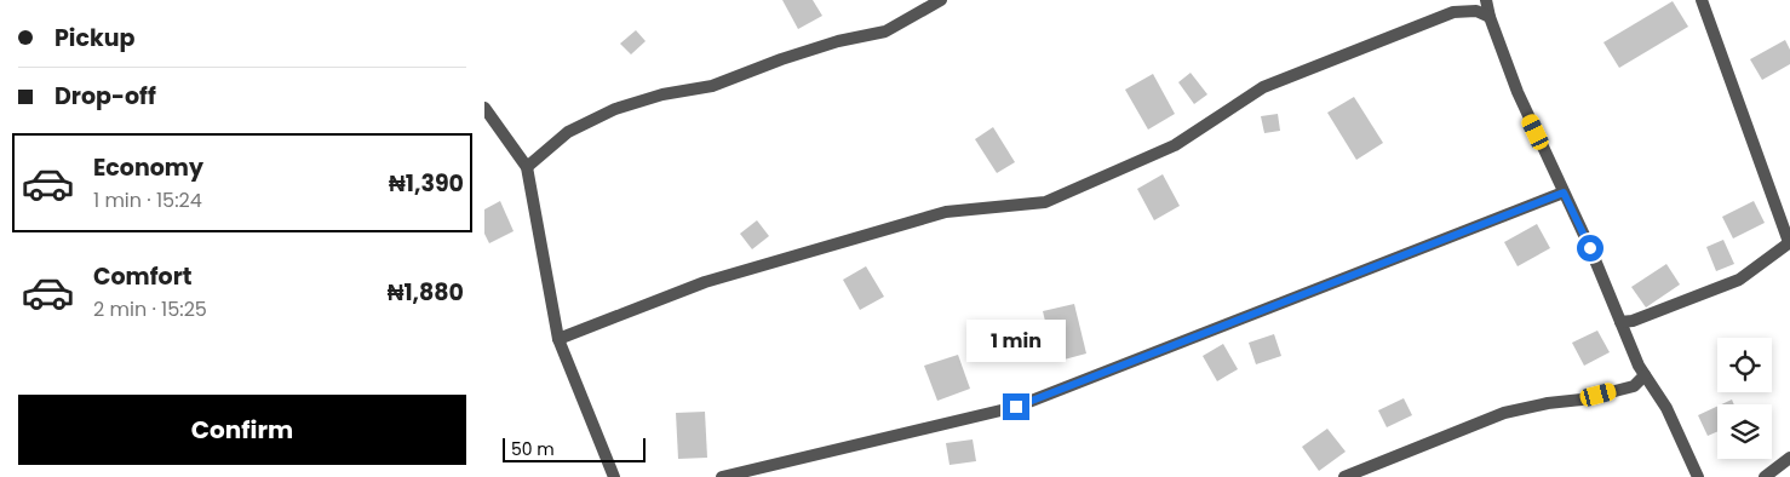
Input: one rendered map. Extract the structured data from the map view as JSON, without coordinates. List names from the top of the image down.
{
  "scale_bar": "50 m",
  "page": {
    "banner": ["Pickup", "Drop-off"],
    "list": [
      {
        "name": "Economy",
        "note": "1 min · 15:24",
        "value": "₦1,390"
      },
      {
        "name": "Comfort",
        "note": "2 min · 15:25",
        "value": "₦1,880"
      }
    ],
    "bubble": "1 min",
    "buttons": "Confirm",
    "scale": "50 m"
  }
}
